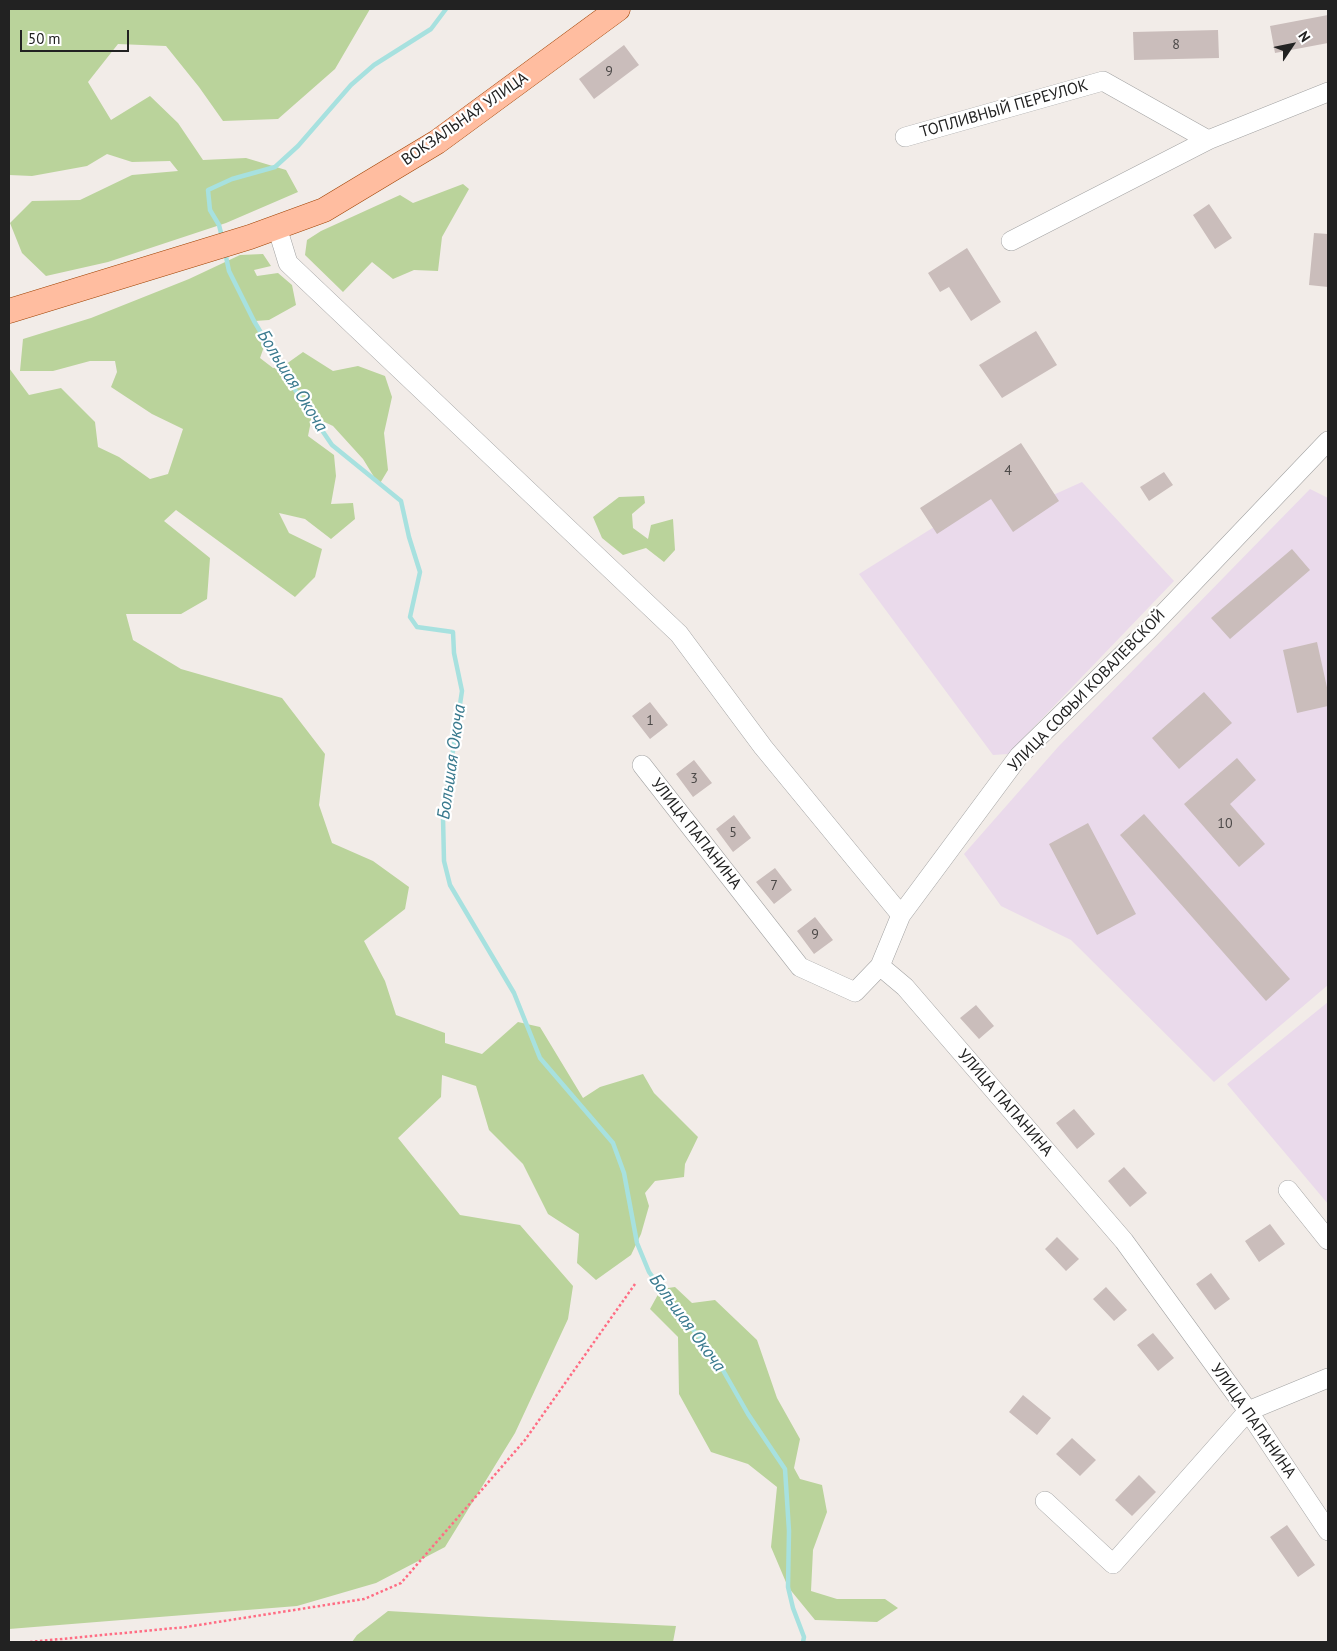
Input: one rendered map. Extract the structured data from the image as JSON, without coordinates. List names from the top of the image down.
{
  "streets": {
    "main road": ["ВОКЗАЛЬНАЯ УЛИЦА"],
    "street": ["ТОПЛИВНЫЙ ПЕРЕУЛОК", "УЛИЦА СОФЬИ КОВАЛЕВСКОЙ", "УЛИЦА ПАПАНИНА"]
  },
  "crossings": [
    ["УЛИЦА СОФЬИ КОВАЛЕВСКОЙ", "УЛИЦА ПАПАНИНА"]
  ],
  "water": ["Большая Окоча"],
  "house_numbers": [
    "8",
    "9",
    "4",
    "1",
    "3",
    "10",
    "5",
    "7",
    "9"
  ],
  "scale_bar": "50 m",
  "north": "top right"
}
